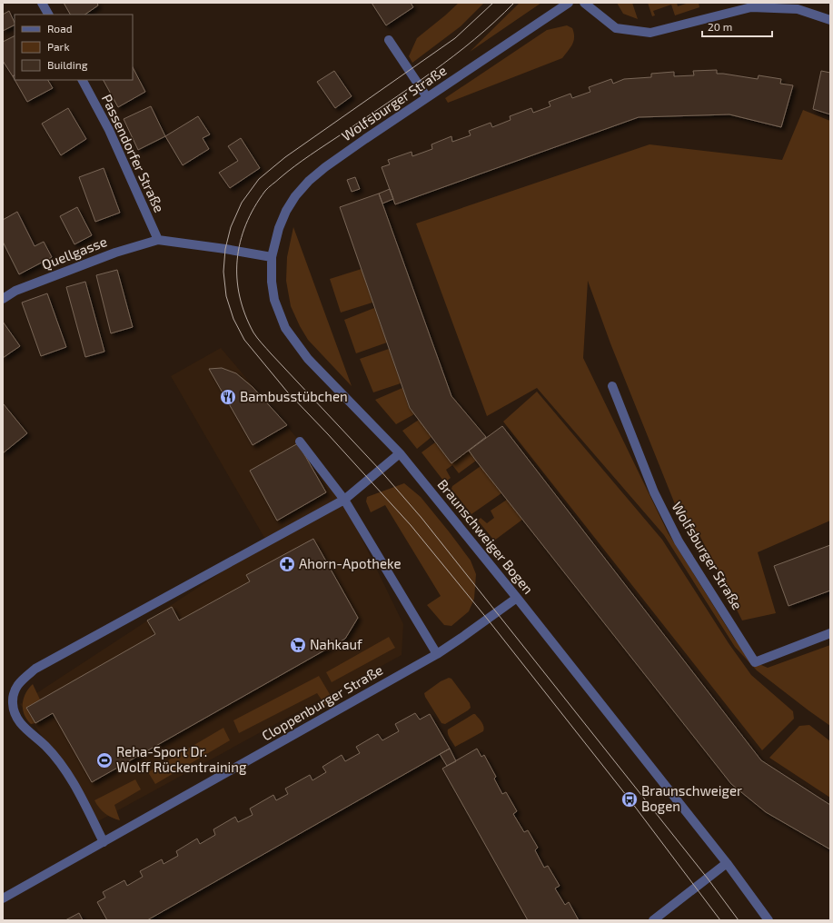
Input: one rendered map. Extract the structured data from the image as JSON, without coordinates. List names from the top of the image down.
{
  "streets": {
    "street": [
      "Wolfsburger Straße",
      "Passendorfer Straße",
      "Quellgasse",
      "Braunschweiger Bogen",
      "Cloppenburger Straße"
    ]
  },
  "crossings": [
    ["Wolfsburger Straße", "Braunschweiger Bogen"],
    ["Passendorfer Straße", "Quellgasse"],
    ["Braunschweiger Bogen", "Cloppenburger Straße"]
  ],
  "places": {
    "restaurant": ["Bambusstübchen"],
    "pharmacy": ["Ahorn-Apotheke"],
    "supermarket": ["Nahkauf"],
    "sports": ["Reha-Sport Dr. Wolff Rückentraining"],
    "bus stop": ["Braunschweiger Bogen"]
  },
  "legend": ["Road", "Park", "Building"],
  "scale_bar": "20 m"
}
